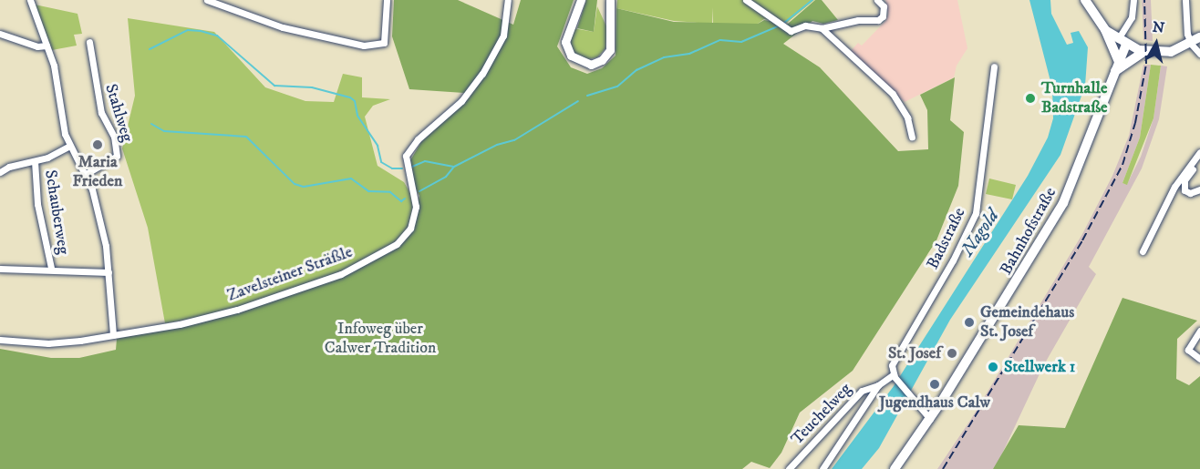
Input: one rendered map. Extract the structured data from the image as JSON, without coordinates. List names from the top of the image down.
{
  "streets": {
    "main road": ["Bahnhofstraße"],
    "street": [
      "Stahlweg",
      "Schauberweg",
      "Badstraße",
      "Zavelsteiner Sträßle",
      "Teuchelweg"
    ]
  },
  "water": ["Nagold"],
  "parks": ["Infoweg über Calwer Tradition"],
  "places": [
    "Turnhalle Badstraße",
    "Maria Frieden",
    "Gemeindehaus St. Josef",
    "St. Josef",
    "Stellwerk 1",
    "Jugendhaus Calw"
  ],
  "north": "top"
}
